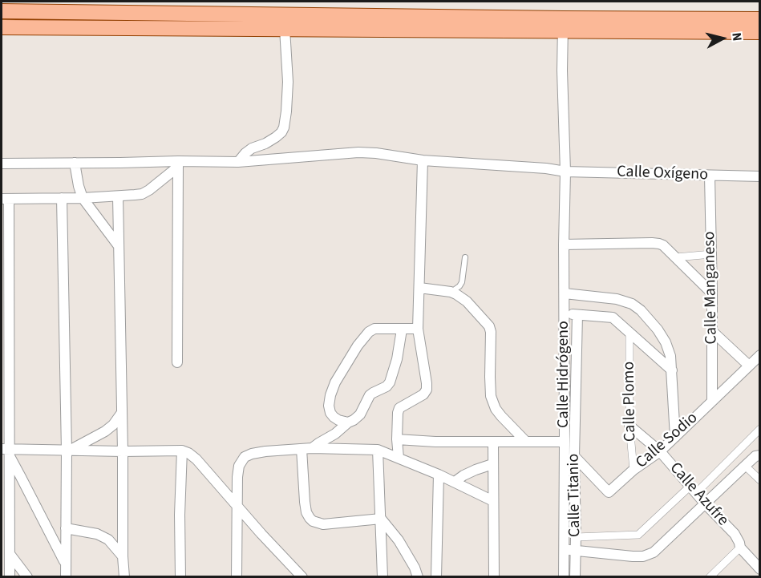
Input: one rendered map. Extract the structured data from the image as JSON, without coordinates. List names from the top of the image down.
{
  "streets": {
    "street": [
      "Calle Oxígeno",
      "Calle Manganeso",
      "Calle Hidrógeno",
      "Calle Plomo",
      "Calle Sodio",
      "Calle Azufre",
      "Calle Titanio"
    ]
  },
  "crossings": [
    ["Calle Oxígeno", "Calle Manganeso"],
    ["Calle Oxígeno", "Calle Hidrógeno"],
    ["Calle Manganeso", "Calle Sodio"],
    ["Calle Plomo", "Calle Sodio"],
    ["Calle Plomo", "Calle Azufre"],
    ["Calle Sodio", "Calle Azufre"],
    ["Calle Sodio", "Calle Titanio"]
  ],
  "north": "right"
}
